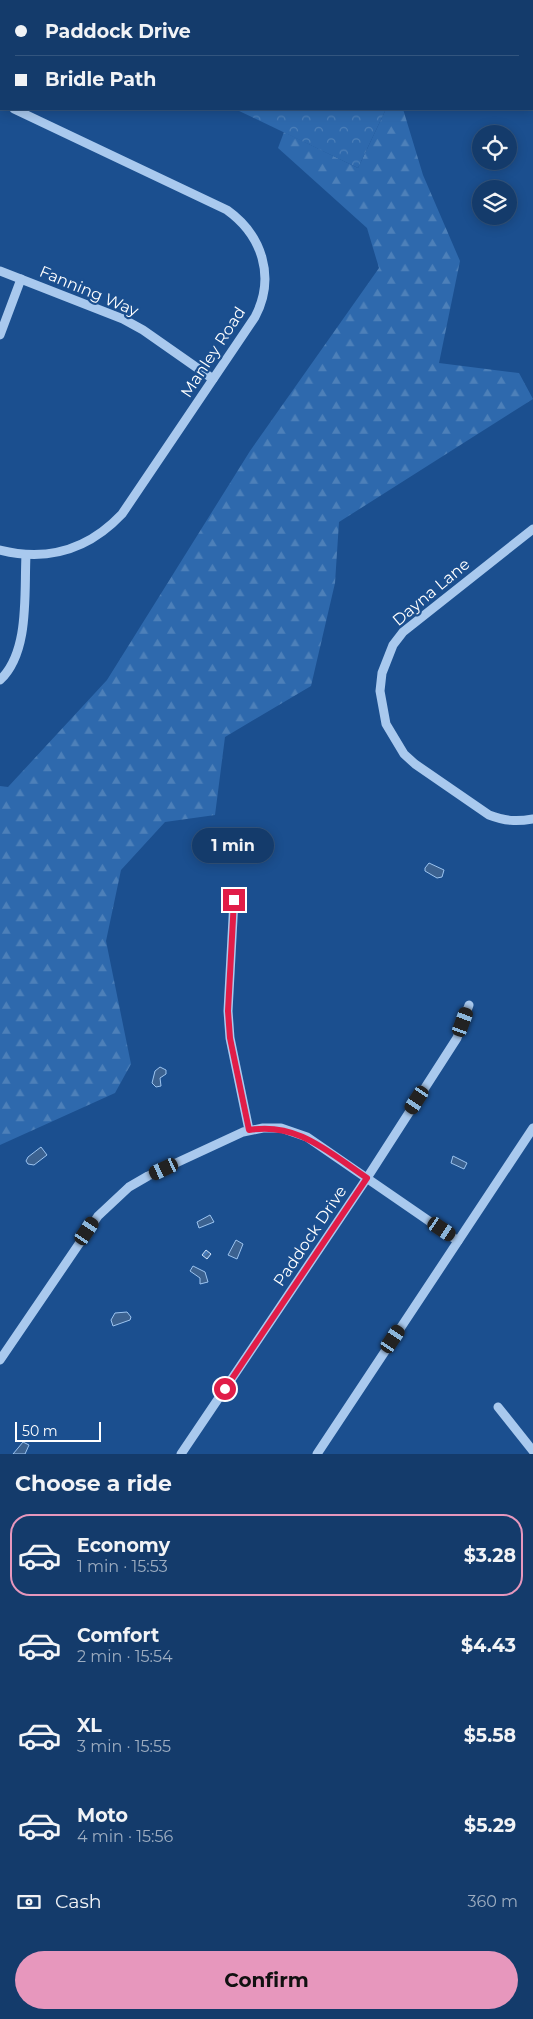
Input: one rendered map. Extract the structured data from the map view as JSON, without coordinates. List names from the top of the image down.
{
  "streets": {
    "street": [
      "Fanning Way",
      "Manley Road",
      "Dayna Lane",
      "Paddock Drive"
    ]
  },
  "crossings": [
    ["Fanning Way", "Manley Road"]
  ],
  "scale_bar": "50 m",
  "page": {
    "banner": ["Paddock Drive", "Bridle Path"],
    "bubble": "1 min",
    "scale": "50 m",
    "heading": "Choose a ride",
    "list": [
      {
        "name": "Economy",
        "note": "1 min · 15:53",
        "value": "$3.28"
      },
      {
        "name": "Comfort",
        "note": "2 min · 15:54",
        "value": "$4.43"
      },
      {
        "name": "XL",
        "note": "3 min · 15:55",
        "value": "$5.58"
      },
      {
        "name": "Moto",
        "note": "4 min · 15:56",
        "value": "$5.29"
      }
    ],
    "pay": ["Cash", "360 m"],
    "buttons": "Confirm"
  }
}
